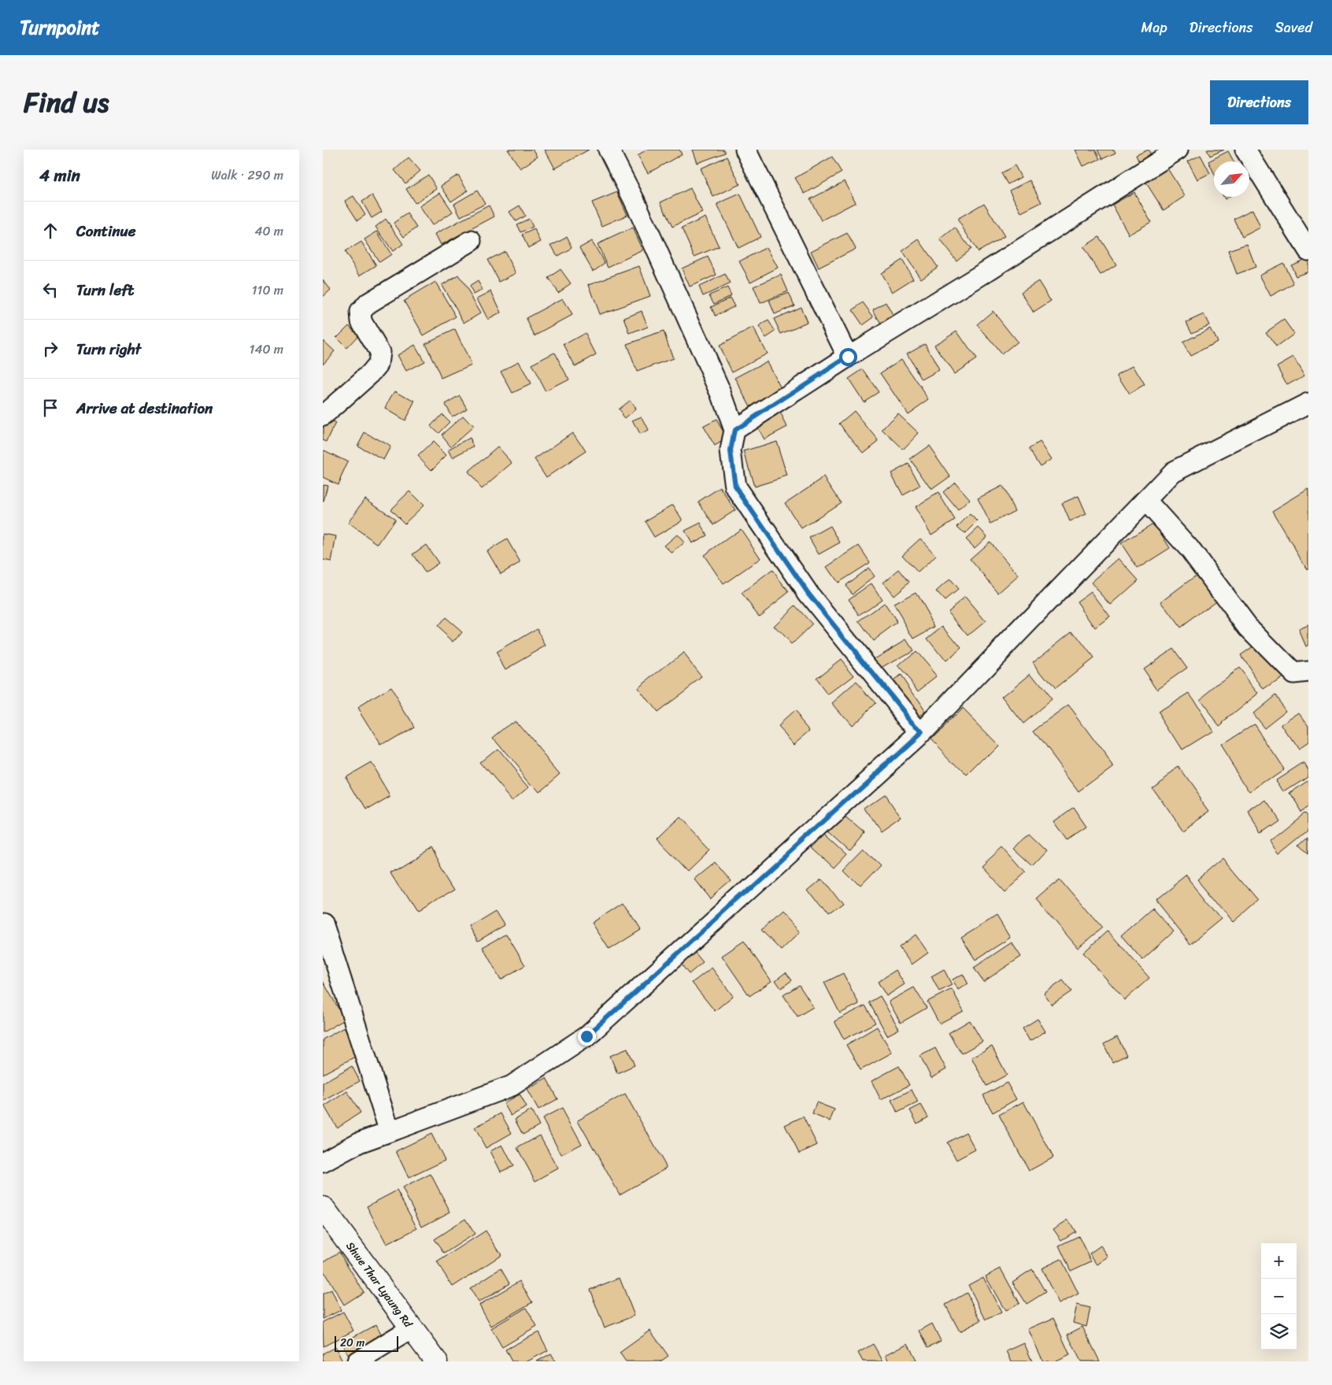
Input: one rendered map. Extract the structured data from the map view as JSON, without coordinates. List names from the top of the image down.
{
  "streets": {
    "street": ["Shwe Thar Lyaung Rd"]
  },
  "scale_bar": "20 m",
  "north": "top right",
  "page": {
    "header": "Turnpoint",
    "nav": ["Map", "Directions", "Saved"],
    "title": "Find us",
    "buttons": "Directions",
    "heading": ["4 min", "Walk · 290 m"],
    "list": [
      ["Continue", "40 m"],
      ["Turn left", "110 m"],
      ["Turn right", "140 m"],
      "Arrive at destination"
    ],
    "map_buttons": ["+", "−"],
    "scale": "20 m"
  }
}
